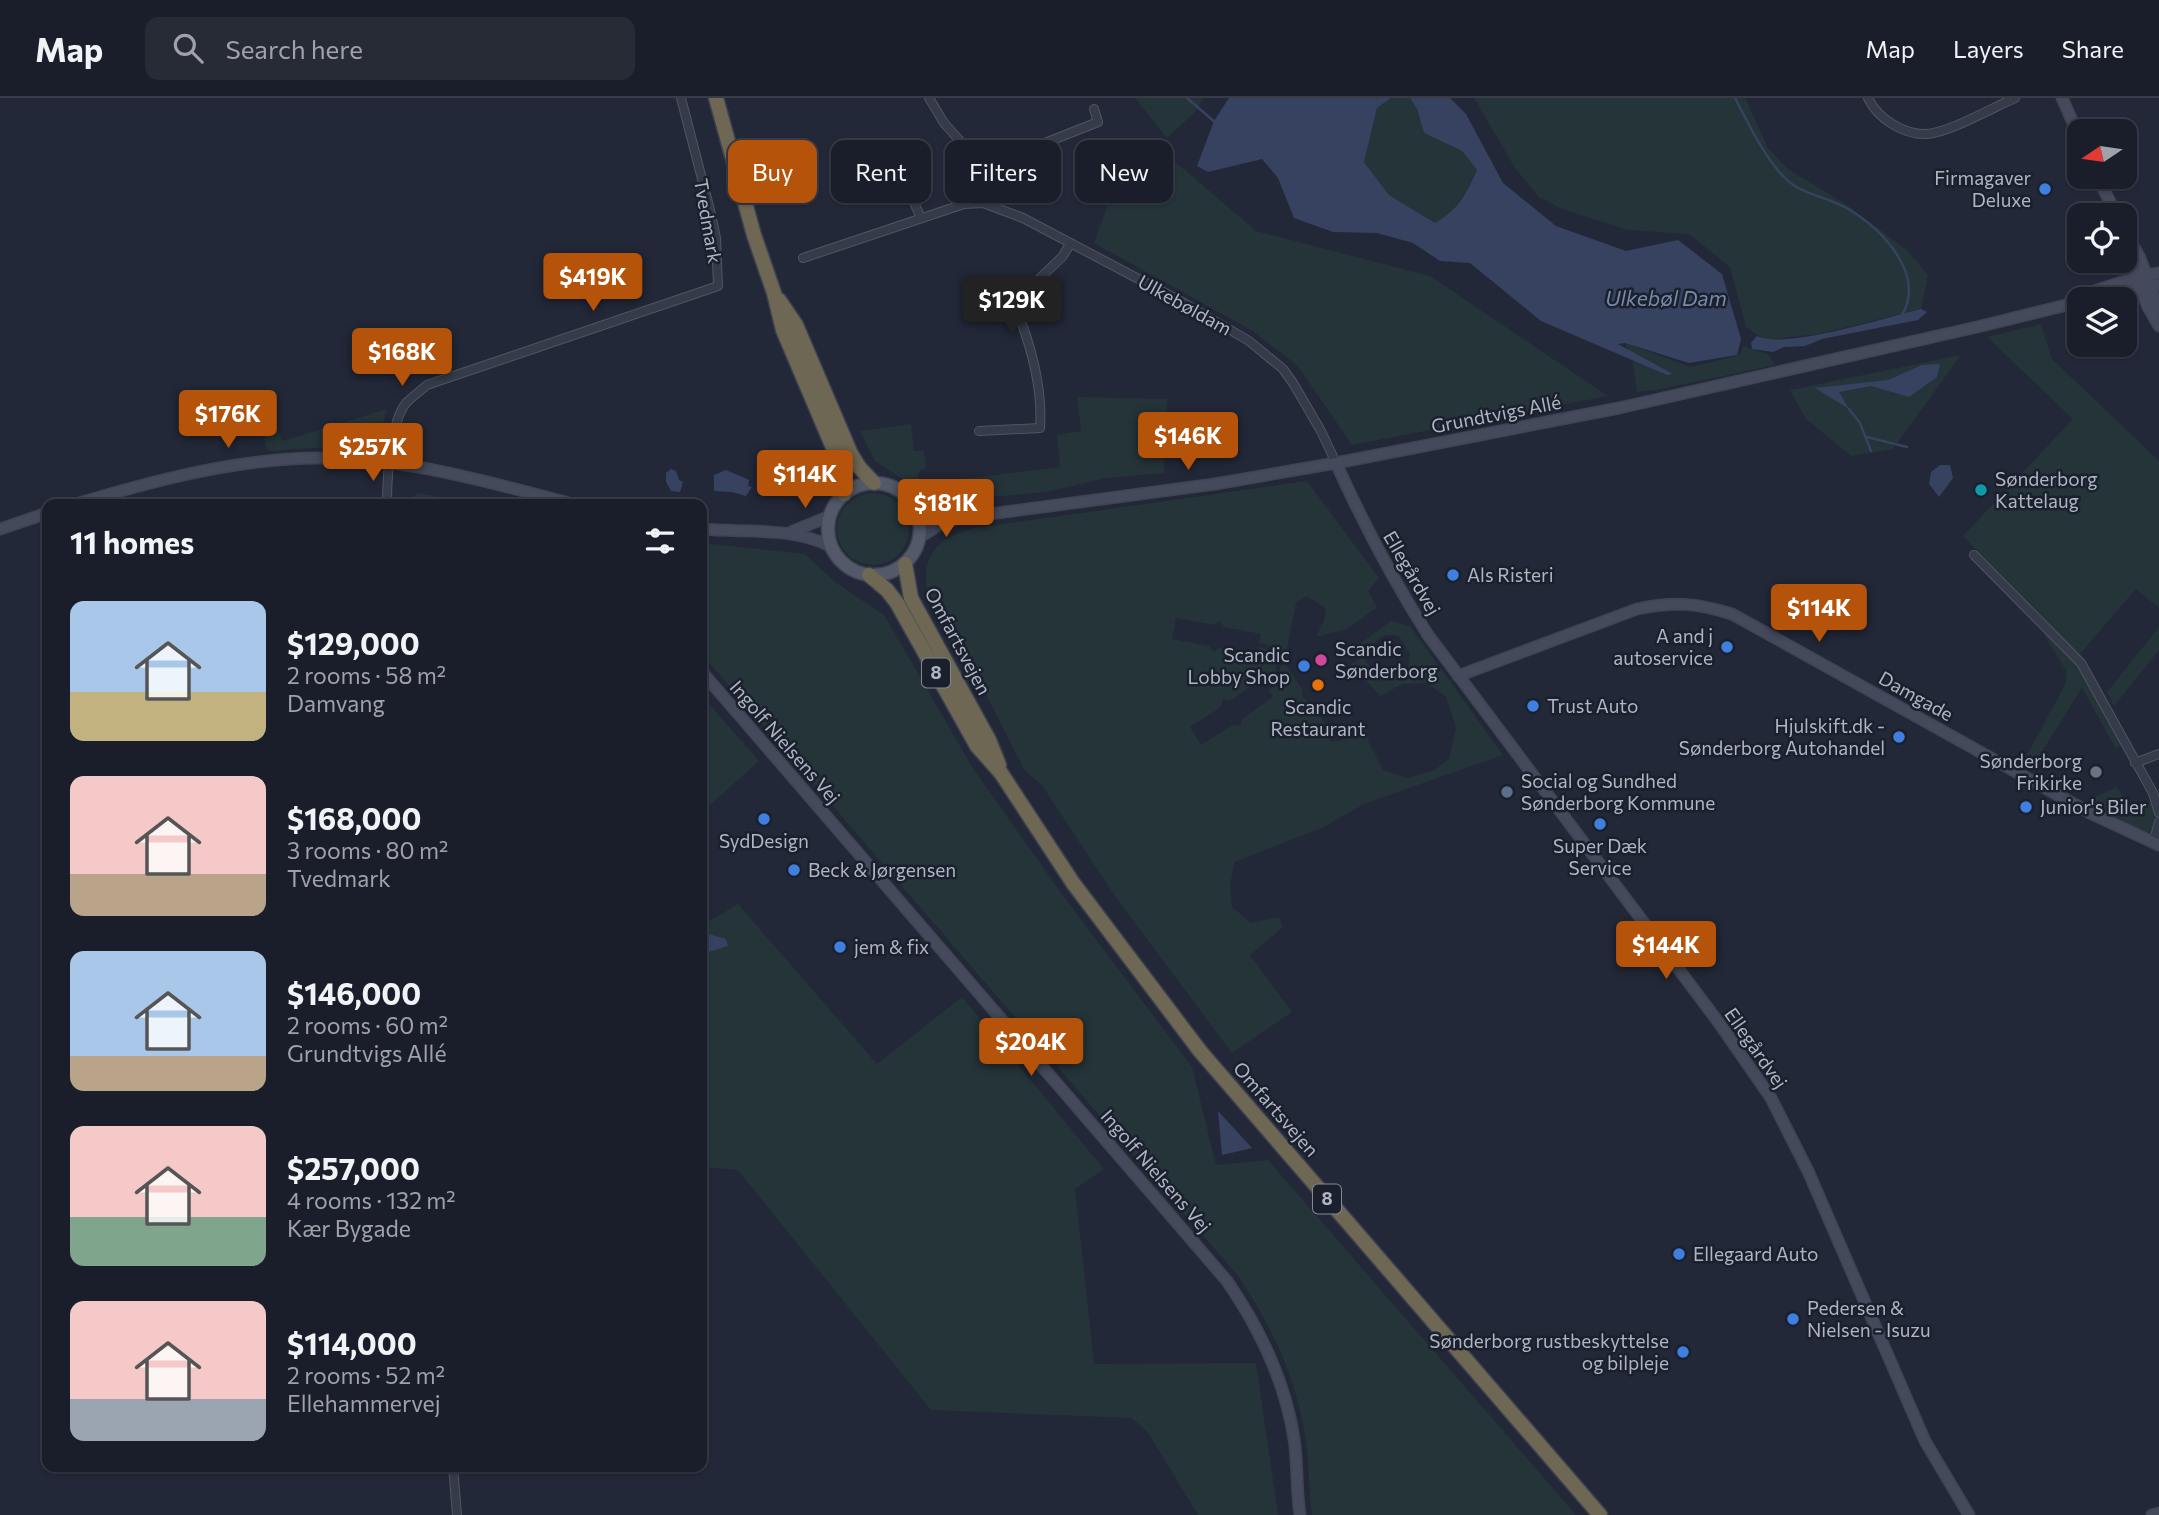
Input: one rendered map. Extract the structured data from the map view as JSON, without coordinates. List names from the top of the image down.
{
  "streets": {
    "highway": ["Omfartsvejen", "8"],
    "street": [
      "Tvedmark",
      "Ulkebøldam",
      "Grundtvigs Allé",
      "Ellegårdvej",
      "Damgade",
      "Ingolf Nielsens Vej"
    ]
  },
  "crossings": [
    ["Ulkebøldam", "Grundtvigs Allé"],
    ["Ulkebøldam", "Ellegårdvej"],
    ["Grundtvigs Allé", "Ellegårdvej"],
    ["Grundtvigs Allé", "Omfartsvejen"],
    ["Grundtvigs Allé", "8"],
    ["Ellegårdvej", "Damgade"],
    ["Omfartsvejen", "8"]
  ],
  "water": ["Ulkebøl Dam"],
  "places": [
    "Firmagaver Deluxe",
    "Sønderborg Kattelaug",
    "Als Risteri",
    "A and j autoservice",
    "Scandic Sønderborg",
    "Scandic Lobby Shop",
    "Scandic Restaurant",
    "Trust Auto",
    "Hjulskift.dk - Sønderborg Autohandel",
    "Sønderborg Frikirke",
    "Social og Sundhed Sønderborg Kommune",
    "Junior's Biler",
    "SydDesign",
    "Super Dæk Service",
    "Beck & Jørgensen",
    "jem & fix",
    "Ellegaard Auto",
    "Pedersen & Nielsen - Isuzu",
    "Sønderborg rustbeskyttelse og bilpleje"
  ],
  "north": "left",
  "page": {
    "header": "Map",
    "search": "Search here",
    "nav": ["Map", "Layers", "Share"],
    "chip": [
      "Buy",
      "Rent",
      "Filters",
      "New"
    ],
    "price": [
      "$419K",
      "$129K",
      "$168K",
      "$176K",
      "$146K",
      "$257K",
      "$114K",
      "$181K",
      "$114K",
      "$144K",
      "$204K"
    ],
    "heading": "11 homes",
    "list": [
      {
        "name": "$129,000",
        "note": "2 rooms · 58 m² · Damvang"
      },
      {
        "name": "$168,000",
        "note": "3 rooms · 80 m² · Tvedmark"
      },
      {
        "name": "$146,000",
        "note": "2 rooms · 60 m² · Grundtvigs Allé"
      },
      {
        "name": "$257,000",
        "note": "4 rooms · 132 m² · Kær Bygade"
      },
      {
        "name": "$114,000",
        "note": "2 rooms · 52 m² · Ellehammervej"
      }
    ]
  }
}
